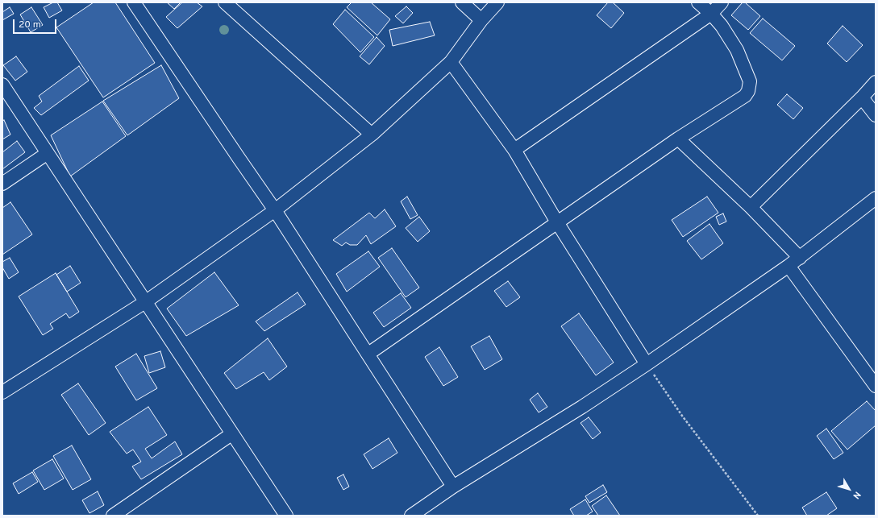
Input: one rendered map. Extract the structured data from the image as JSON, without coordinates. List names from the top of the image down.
{
  "scale_bar": "20 m",
  "north": "bottom right"
}
